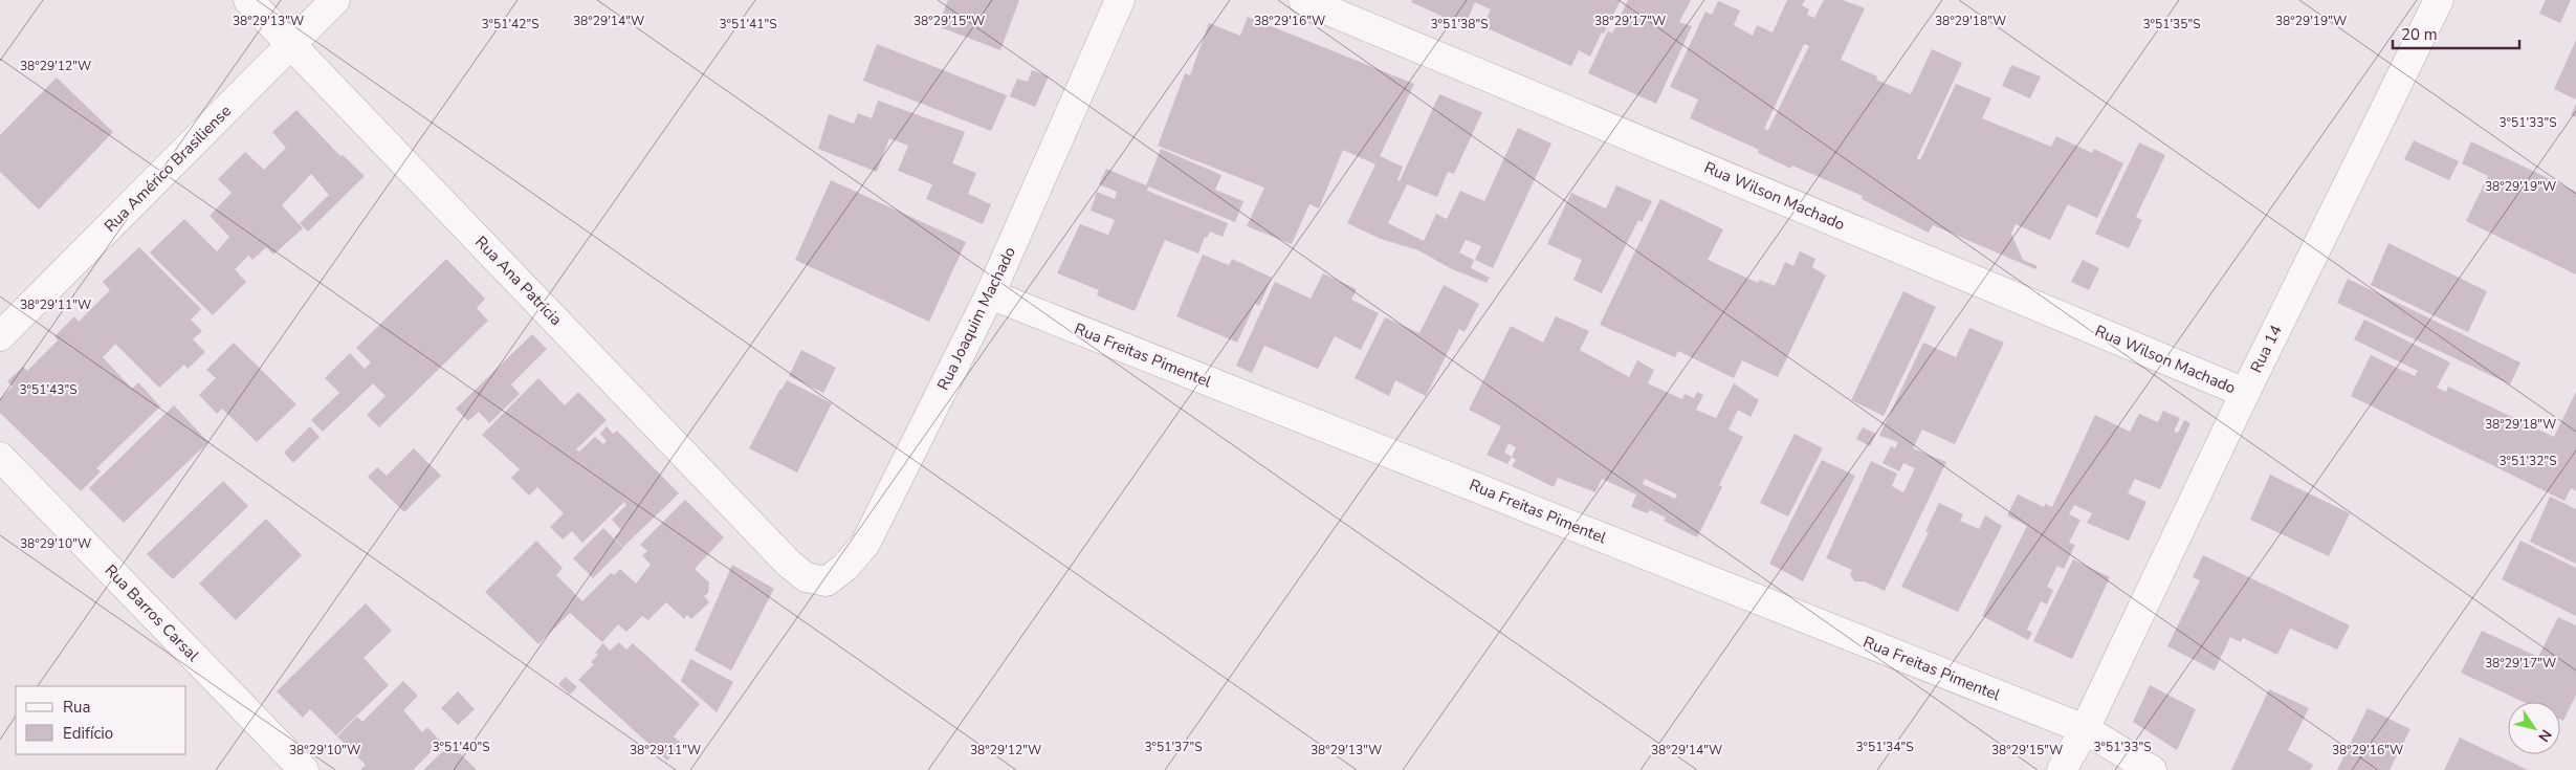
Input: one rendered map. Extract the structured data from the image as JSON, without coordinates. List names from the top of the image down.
{
  "streets": {
    "street": [
      "Rua Américo Brasiliense",
      "Rua Wilson Machado",
      "Rua Ana Patricia",
      "Rua Joaquim Machado",
      "Rua 14",
      "Rua Freitas Pimentel",
      "Rua Barros Carsal"
    ]
  },
  "crossings": [
    ["Rua Américo Brasiliense", "Rua Ana Patricia"],
    ["Rua Wilson Machado", "Rua 14"],
    ["Rua Ana Patricia", "Rua Joaquim Machado"],
    ["Rua Joaquim Machado", "Rua Freitas Pimentel"],
    ["Rua 14", "Rua Freitas Pimentel"]
  ],
  "legend": ["Rua", "Edifício"],
  "scale_bar": "20 m",
  "north": "bottom right",
  "coordinates": [
    "38°29'13\"W",
    "38°29'14\"W",
    "38°29'15\"W",
    "38°29'16\"W",
    "38°29'17\"W",
    "38°29'18\"W",
    "38°29'19\"W",
    "3°51'42\"S",
    "3°51'41\"S",
    "3°51'38\"S",
    "3°51'35\"S",
    "38°29'12\"W",
    "3°51'33\"S",
    "38°29'11\"W",
    "3°51'43\"S",
    "3°51'32\"S",
    "38°29'10\"W",
    "3°51'40\"S",
    "3°51'37\"S",
    "3°51'34\"S"
  ]
}
